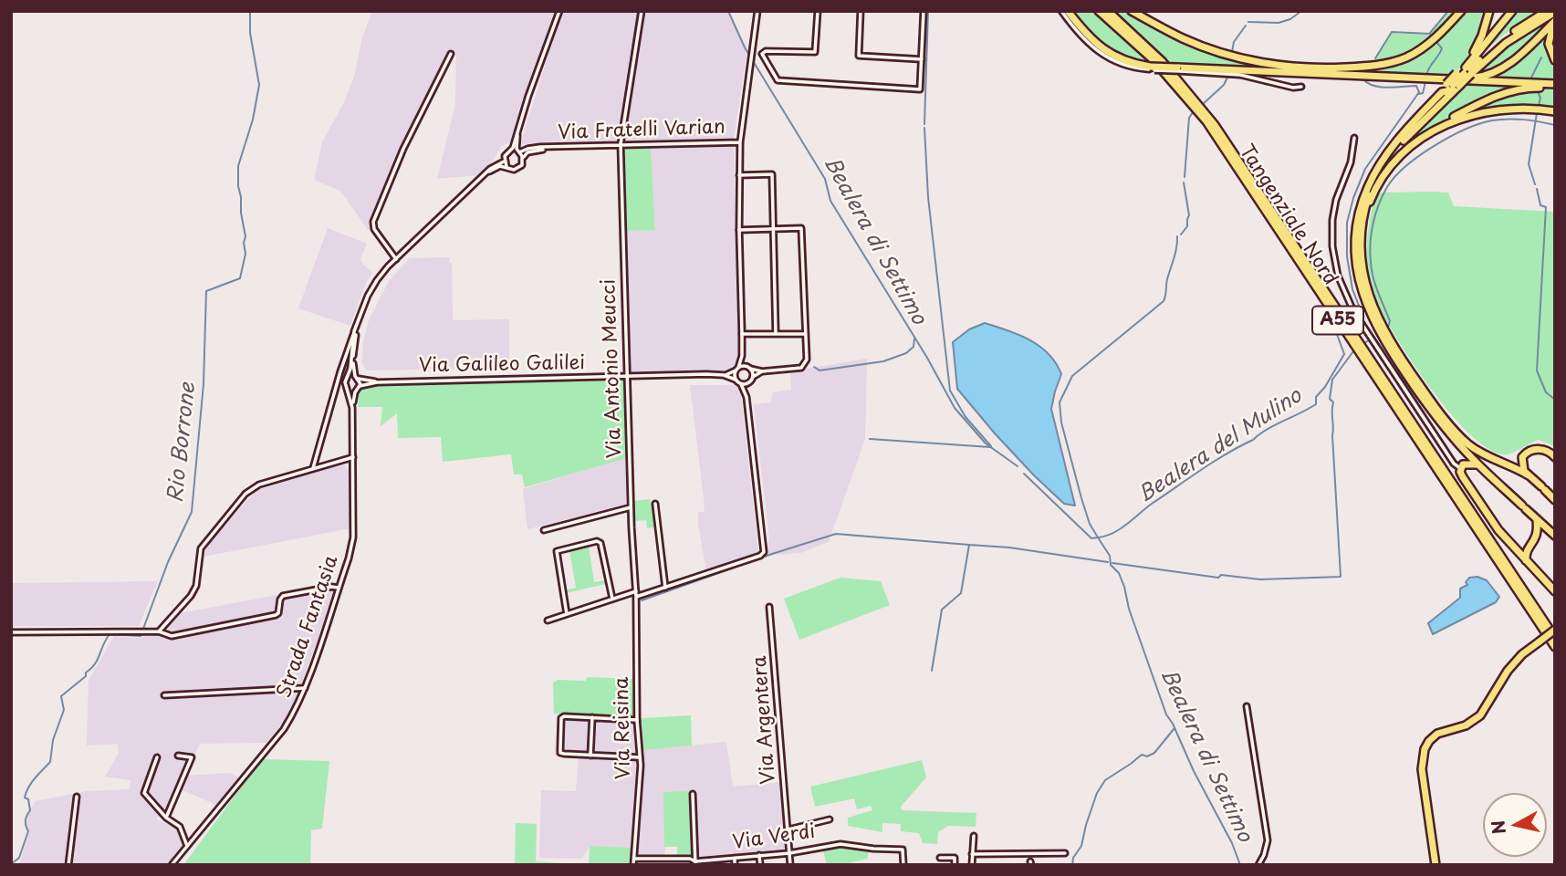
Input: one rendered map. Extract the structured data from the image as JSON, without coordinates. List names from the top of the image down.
{
  "streets": {
    "highway": ["Tangenziale Nord", "A55"],
    "street": [
      "Via Fratelli Varian",
      "Via Galileo Galilei",
      "Via Antonio Meucci",
      "Strada Fantasia",
      "Via Argentera",
      "Via Reisina",
      "Via Verdi"
    ]
  },
  "crossings": [
    ["Via Fratelli Varian", "Via Antonio Meucci"],
    ["Via Galileo Galilei", "Via Antonio Meucci"],
    ["Via Antonio Meucci", "Via Reisina"],
    ["Via Argentera", "Via Verdi"],
    ["Via Reisina", "Via Verdi"]
  ],
  "water": ["Bealera di Settimo", "Rio Borrone", "Bealera del Mulino"],
  "north": "left"
}
